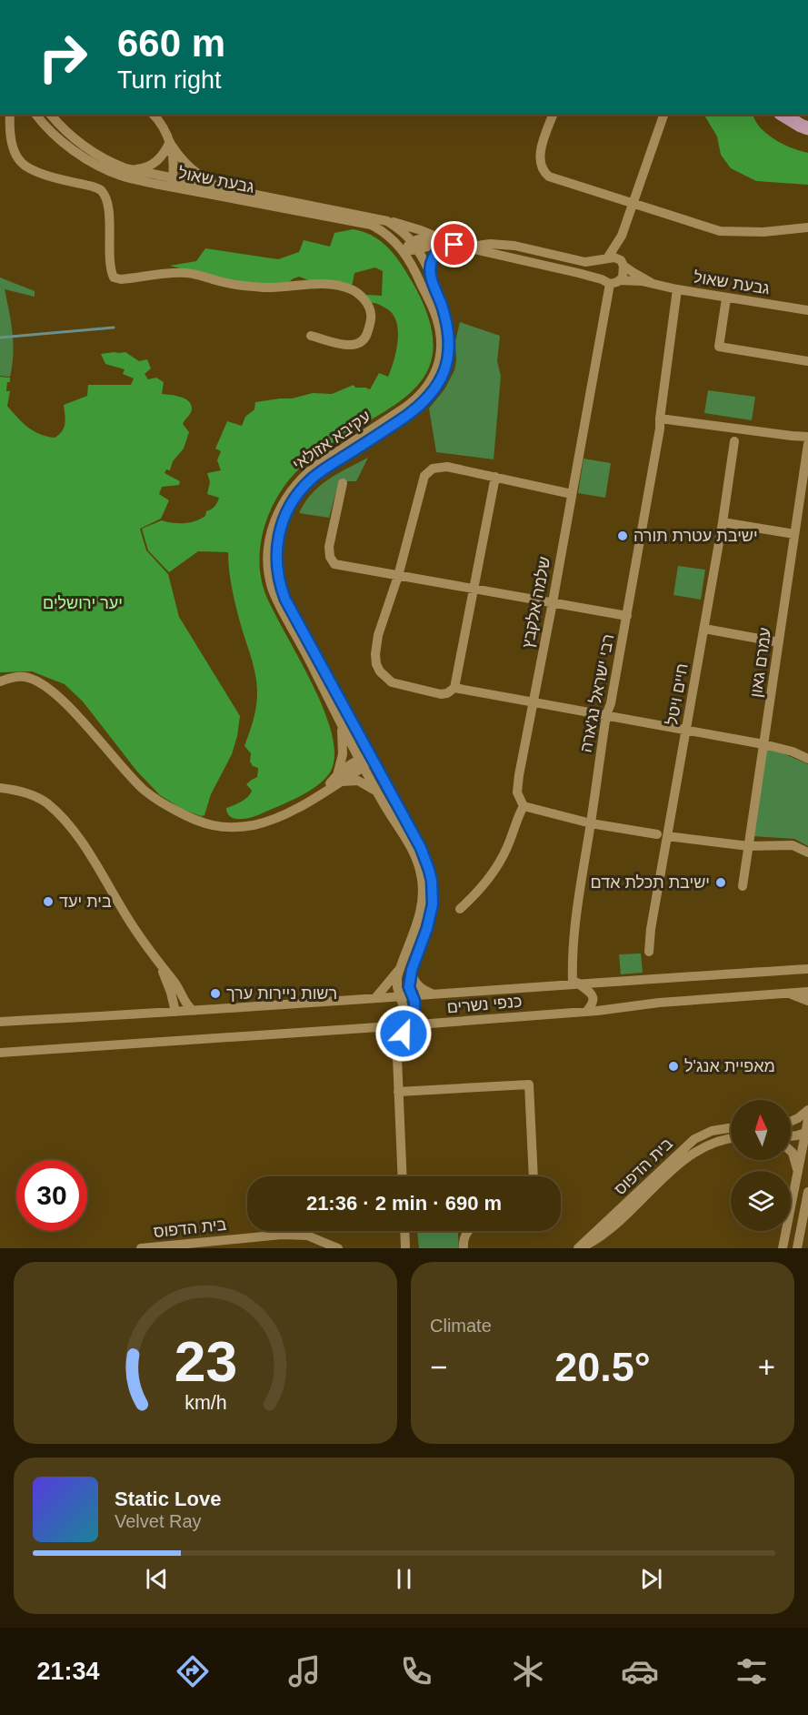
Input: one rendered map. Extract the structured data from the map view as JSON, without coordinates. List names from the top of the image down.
{
  "streets": {
    "street": [
      "גבעת שאול",
      "עקיבא אזולאי",
      "שלמה אלקבץ",
      "עמרם גאון",
      "רבי ישראל נג'ארה",
      "חיים ויטל",
      "כנפי נשרים",
      "בית הדפוס"
    ]
  },
  "crossings": [
    ["גבעת שאול", "עקיבא אזולאי"],
    ["גבעת שאול", "שלמה אלקבץ"],
    ["גבעת שאול", "רבי ישראל נג'ארה"],
    ["עקיבא אזולאי", "כנפי נשרים"],
    ["רבי ישראל נג'ארה", "כנפי נשרים"]
  ],
  "parks": ["יער ירושלים"],
  "places": [
    "ישיבת עטרת תורה",
    "ישיבת תכלת אדם",
    "בית יעד",
    "רשות ניירות ערך",
    "מאפיית אנג'ל"
  ],
  "north": "top",
  "page": {
    "turn": ["660 m", "Turn right"],
    "limit": "30",
    "trip": "21:36 · 2 min · 690 m",
    "tile": "Climate",
    "heat": ["−", "20.5°", "+"],
    "song": ["Static Love", "Velvet Ray"],
    "tabs": "21:34",
    "gauge": ["23", "km/h"]
  }
}
